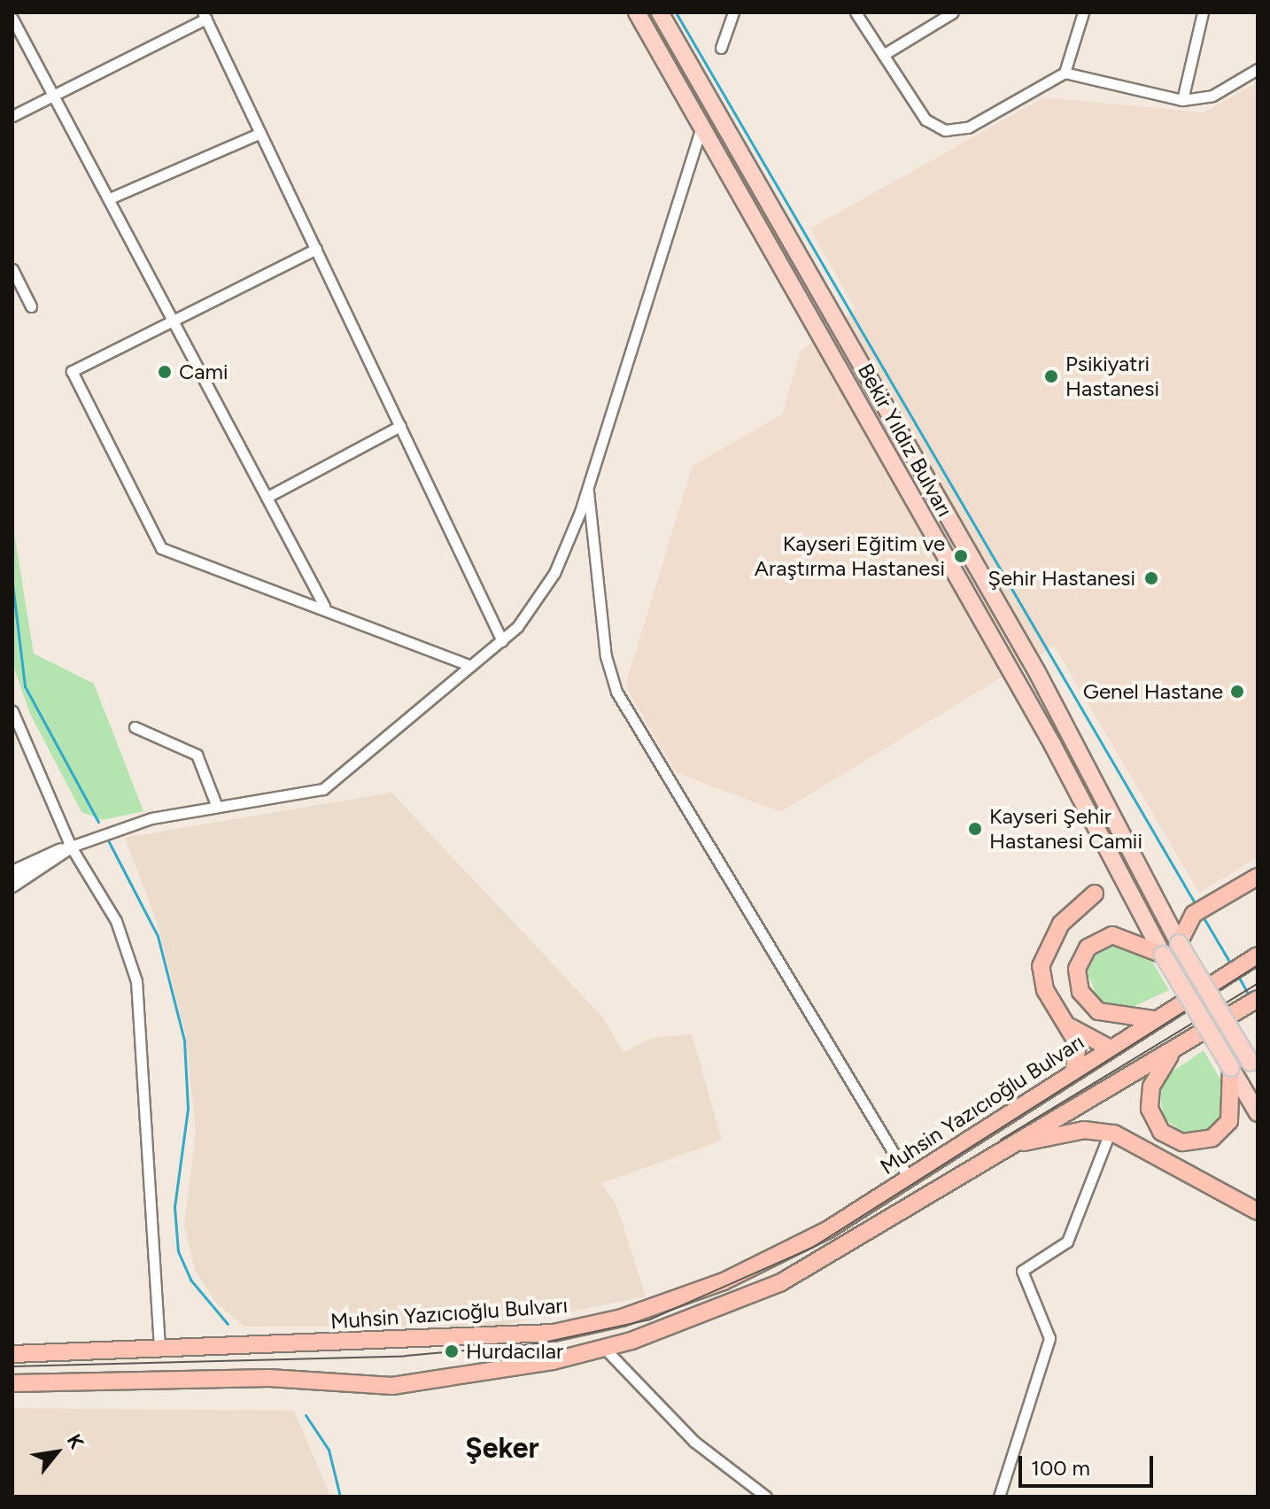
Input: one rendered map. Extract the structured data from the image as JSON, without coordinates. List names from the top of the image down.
{
  "streets": {
    "highway": ["Muhsin Yazıcıoğlu Bulvarı"],
    "main road": ["Bekir Yıldız Bulvarı"]
  },
  "districts": ["Şeker"],
  "places": [
    "Cami",
    "Psikiyatri Hastanesi",
    "Kayseri Eğitim ve Araştırma Hastanesi",
    "Şehir Hastanesi",
    "Genel Hastane",
    "Kayseri Şehir Hastanesi Camii",
    "Hurdacılar"
  ],
  "scale_bar": "100 m",
  "north": "top right"
}
